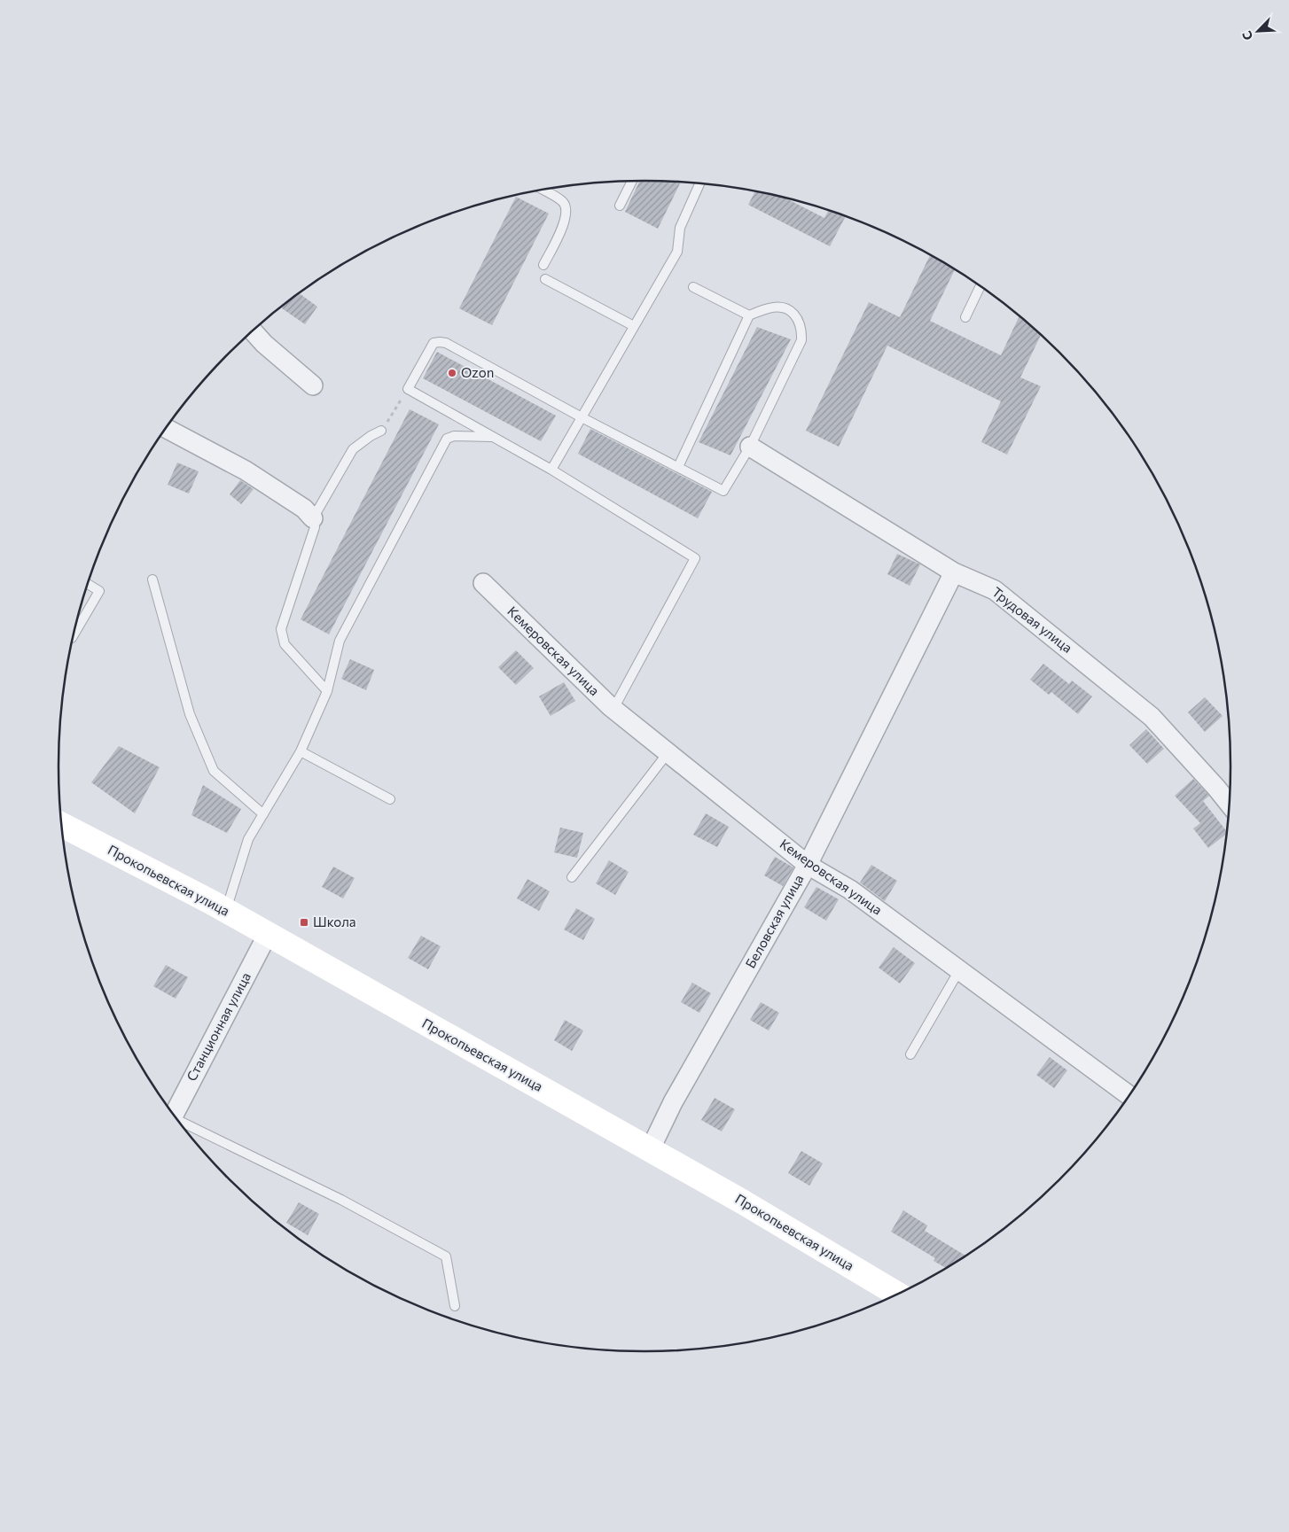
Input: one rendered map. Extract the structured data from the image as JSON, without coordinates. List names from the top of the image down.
{
  "streets": {
    "main road": ["Прокопьевская улица"],
    "street": [
      "Трудовая улица",
      "Кемеровская улица",
      "Беловская улица",
      "Станционная улица"
    ]
  },
  "crossings": [
    ["Трудовая улица", "Беловская улица"],
    ["Кемеровская улица", "Беловская улица"],
    ["Прокопьевская улица", "Беловская улица"],
    ["Прокопьевская улица", "Станционная улица"]
  ],
  "places": {
    "other": ["Ozon"],
    "transit": ["Школа"]
  },
  "north": "bottom left"
}
